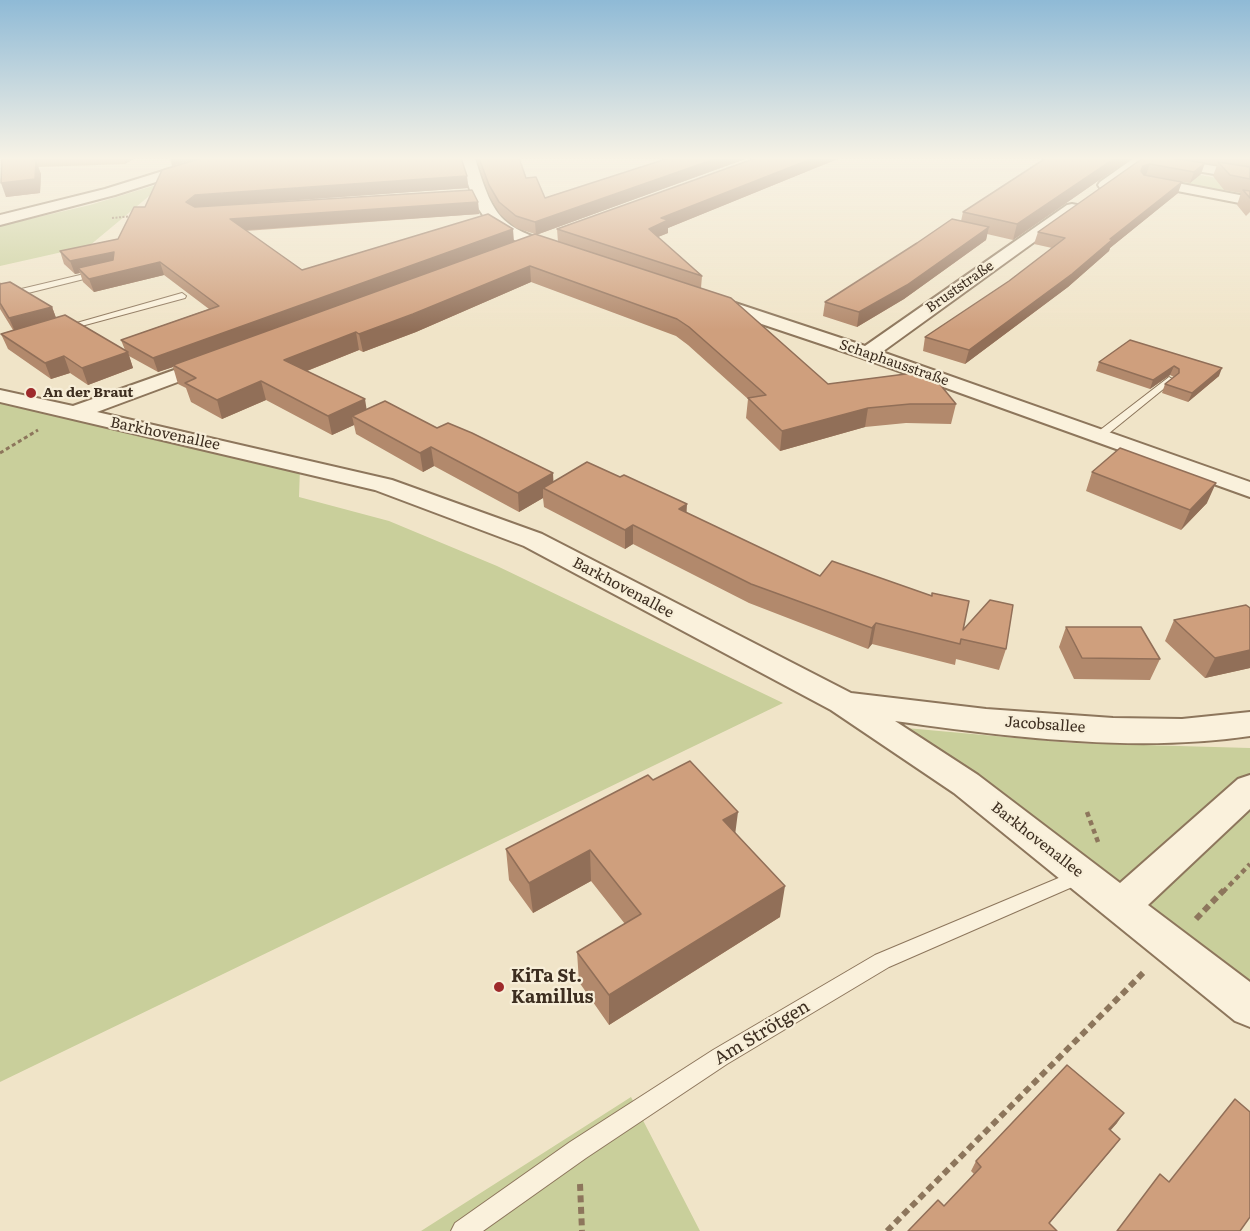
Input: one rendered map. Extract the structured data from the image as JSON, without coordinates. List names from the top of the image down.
{
  "streets": {
    "street": [
      "Bruststraße",
      "Schaphausstraße",
      "Barkhovenallee",
      "Jacobsallee"
    ],
    "lane": ["Am Strötgen"]
  },
  "crossings": [
    ["Bruststraße", "Schaphausstraße"],
    ["Barkhovenallee", "Jacobsallee"],
    ["Barkhovenallee", "Am Strötgen"]
  ],
  "places": ["An der Braut", "KiTa St. Kamillus"]
}
